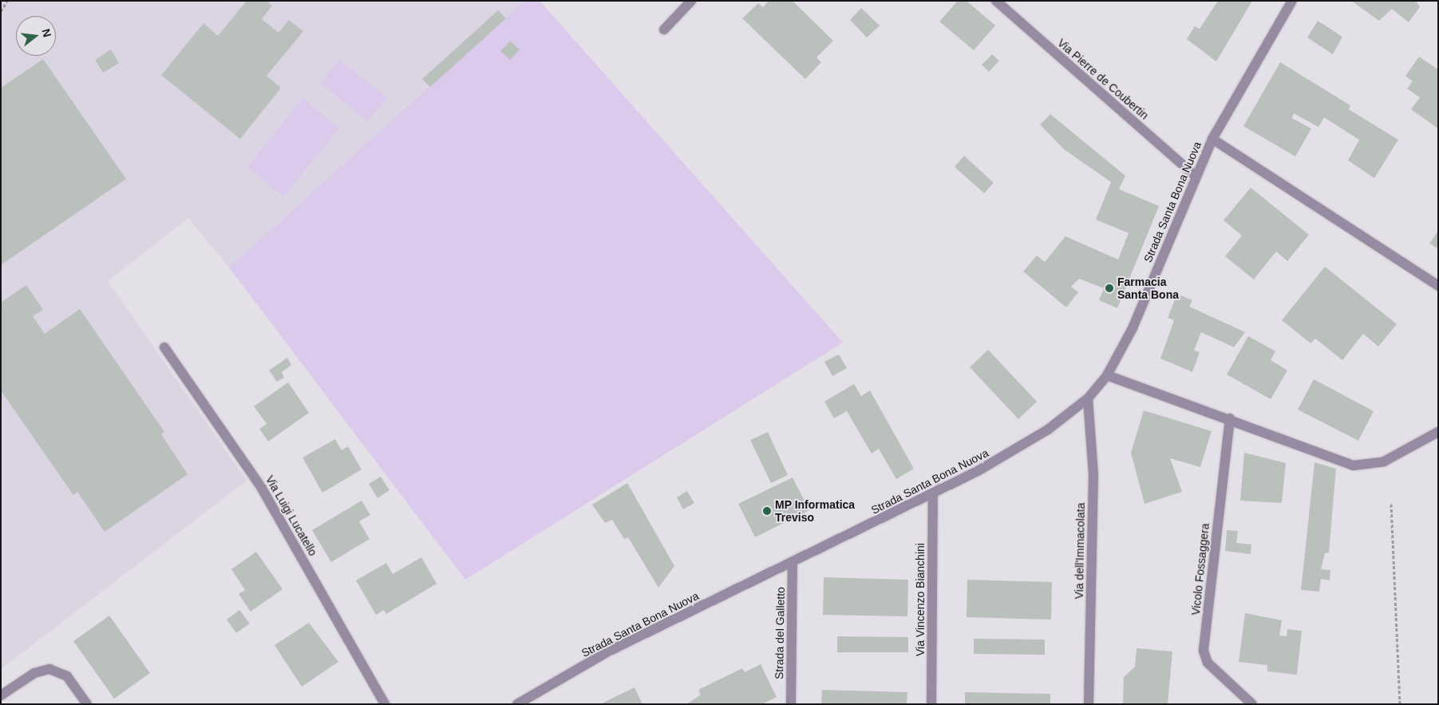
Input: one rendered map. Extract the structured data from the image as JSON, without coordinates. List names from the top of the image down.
{
  "streets": {
    "street": [
      "Via Pierre de Coubertin",
      "Strada Santa Bona Nuova",
      "Via Luigi Lucatello",
      "Via dell'Immacolata",
      "Vicolo Fossaggera",
      "Via Vincenzo Bianchini",
      "Strada del Galletto"
    ]
  },
  "crossings": [
    ["Via Pierre de Coubertin", "Strada Santa Bona Nuova"],
    ["Strada Santa Bona Nuova", "Via dell'Immacolata"],
    ["Strada Santa Bona Nuova", "Via Vincenzo Bianchini"],
    ["Strada Santa Bona Nuova", "Strada del Galletto"]
  ],
  "places": ["Farmacia Santa Bona", "MP Informatica Treviso"],
  "north": "right"
}
